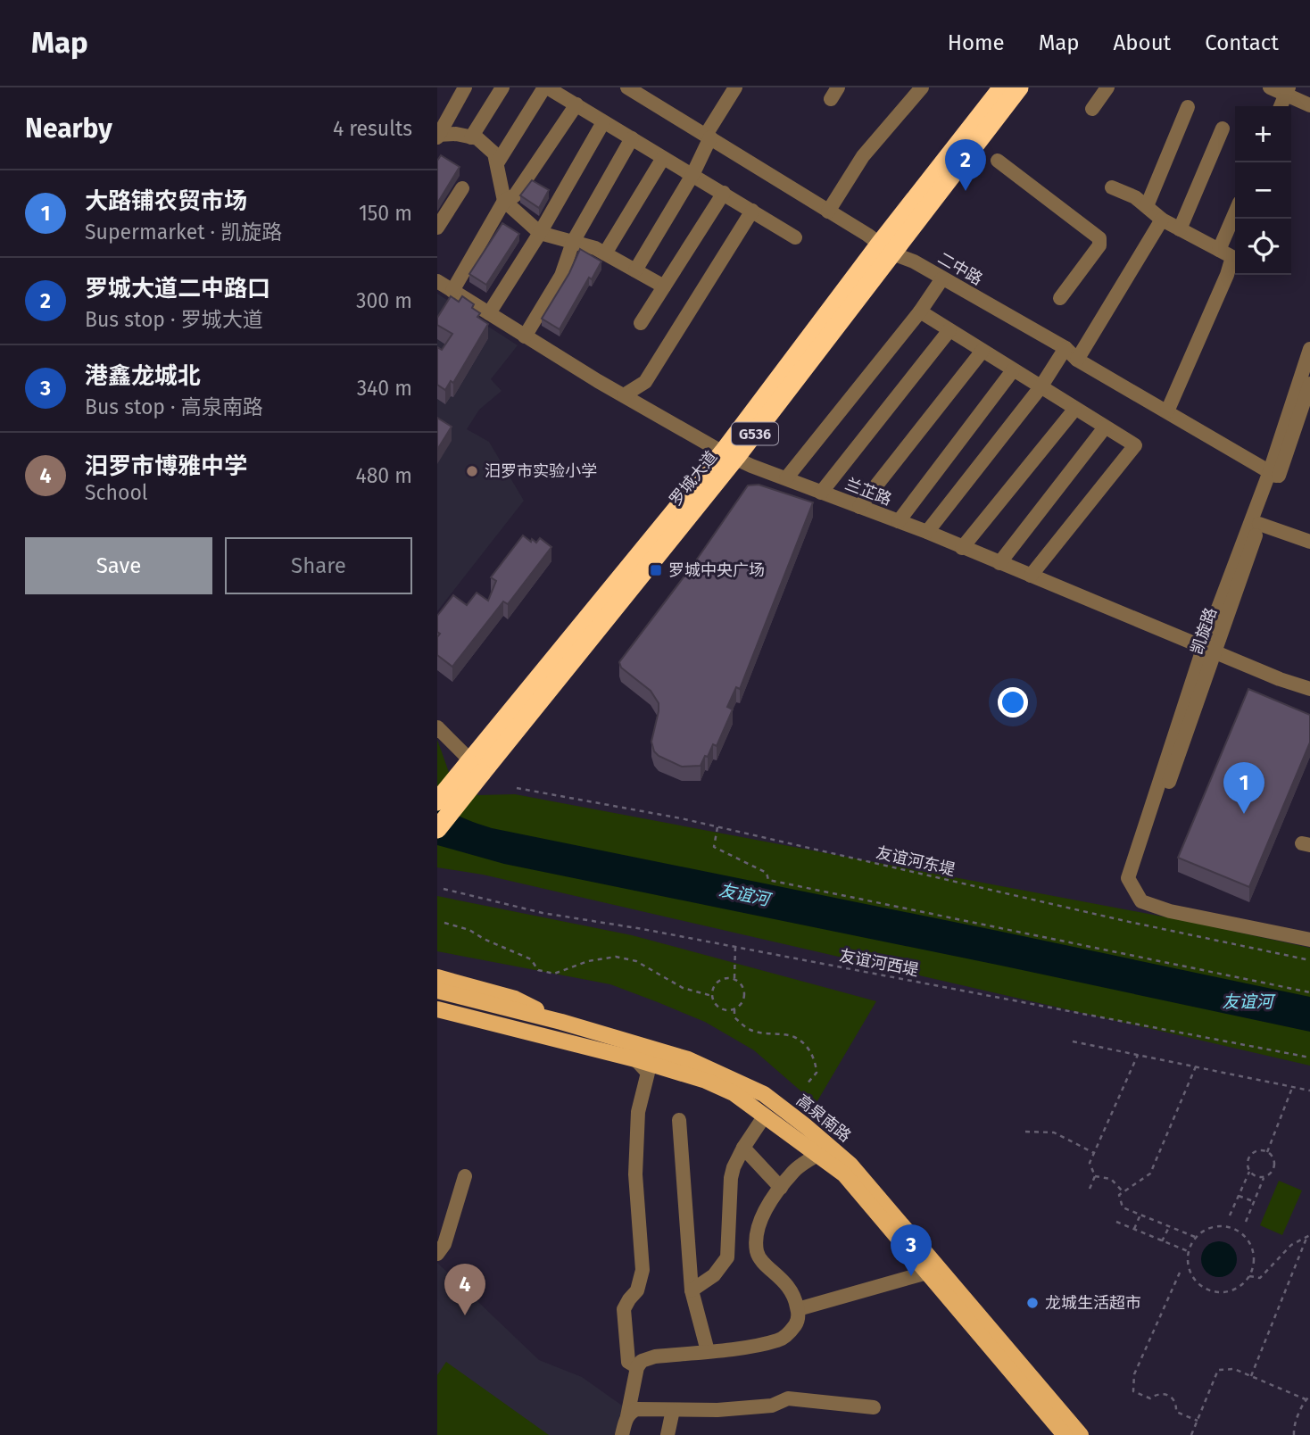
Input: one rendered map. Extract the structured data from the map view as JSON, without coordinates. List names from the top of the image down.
{
  "streets": {
    "highway": ["G536", "罗城大道"],
    "main road": ["高泉南路"],
    "street": ["二中路", "兰芷路", "凯旋路"],
    "path": ["友谊河东堤", "友谊河西堤"]
  },
  "crossings": [
    ["二中路", "罗城大道"],
    ["二中路", "凯旋路"],
    ["罗城大道", "兰芷路"],
    ["兰芷路", "凯旋路"]
  ],
  "water": ["友谊河"],
  "places": {
    "other": ["汨罗市实验小学", "龙城生活超市"],
    "transit": ["罗城中央广场"]
  },
  "page": {
    "header": "Map",
    "nav": [
      "Home",
      "Map",
      "About",
      "Contact"
    ],
    "heading": ["Nearby", "4 results"],
    "map_buttons": ["+", "−"],
    "pins": [
      "2",
      "1",
      "3",
      "4"
    ],
    "list": [
      {
        "mark": "1",
        "name": "大路铺农贸市场",
        "note": "Supermarket · 凯旋路",
        "value": "150 m"
      },
      {
        "mark": "2",
        "name": "罗城大道二中路口",
        "note": "Bus stop · 罗城大道",
        "value": "300 m"
      },
      {
        "mark": "3",
        "name": "港鑫龙城北",
        "note": "Bus stop · 高泉南路",
        "value": "340 m"
      },
      {
        "mark": "4",
        "name": "汨罗市博雅中学",
        "note": "School",
        "value": "480 m"
      }
    ],
    "buttons": ["Save", "Share"]
  }
}
